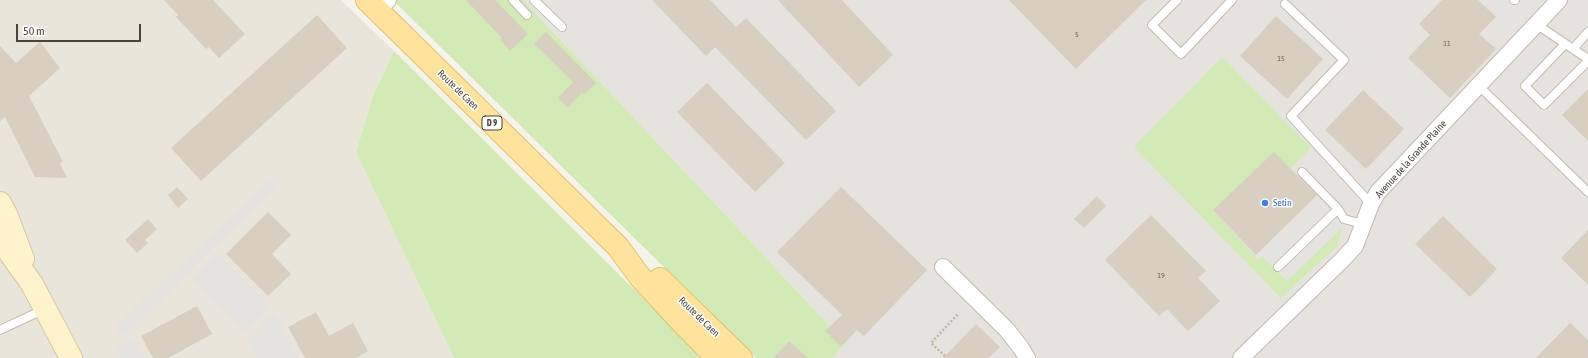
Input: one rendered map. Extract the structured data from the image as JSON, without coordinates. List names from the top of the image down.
{
  "streets": {
    "main road": ["Route de Caen", "D 9"],
    "street": ["Avenue de la Grande Plaine"]
  },
  "places": ["Setin"],
  "house_numbers": [
    "5",
    "11",
    "15",
    "19"
  ],
  "scale_bar": "50 m"
}
